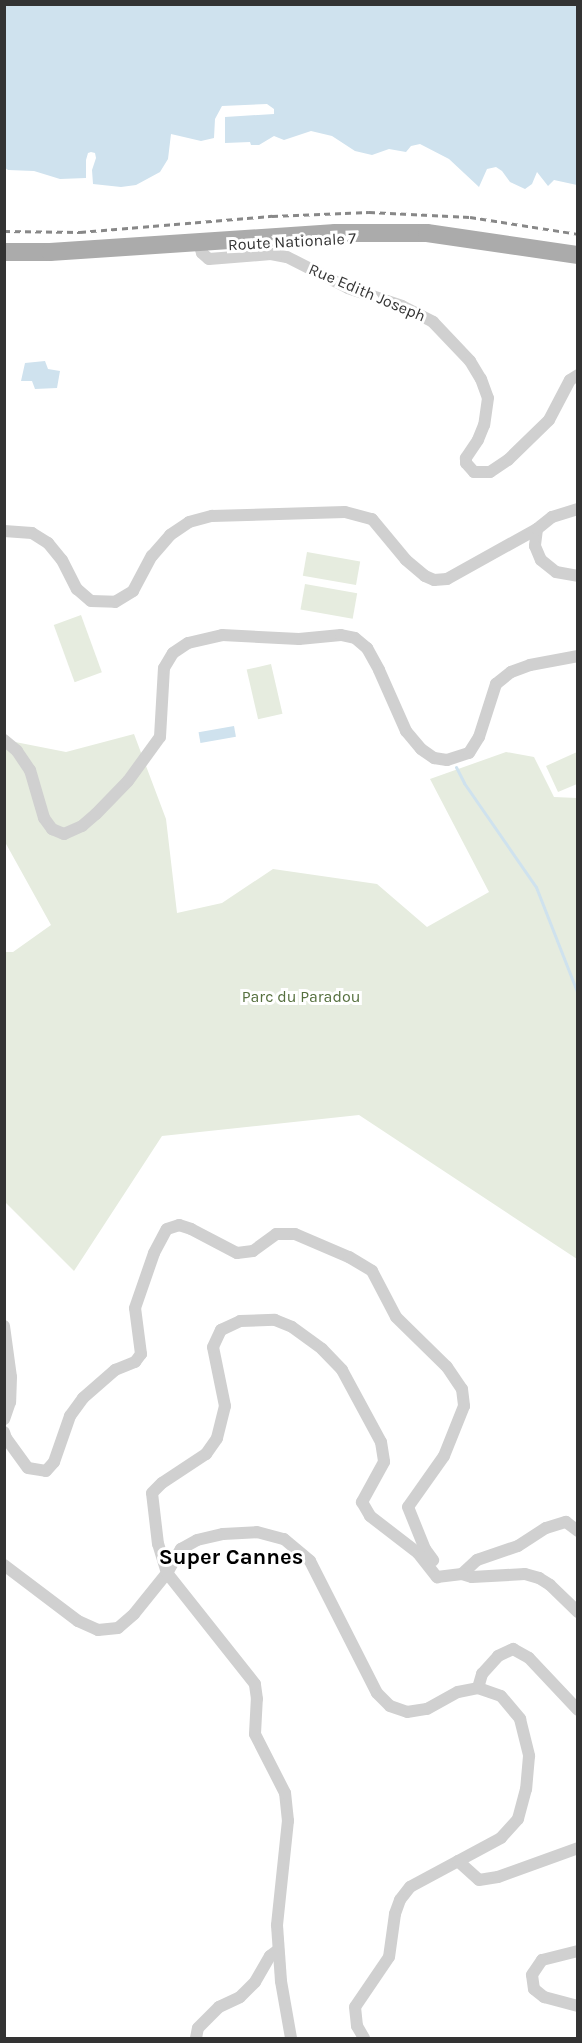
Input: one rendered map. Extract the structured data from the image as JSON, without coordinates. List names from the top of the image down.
{
  "streets": {
    "main road": ["Route Nationale 7"],
    "street": ["Rue Edith Joseph"]
  },
  "crossings": [
    ["Route Nationale 7", "Rue Edith Joseph"]
  ],
  "districts": ["Super Cannes"],
  "parks": ["Parc du Paradou"]
}
